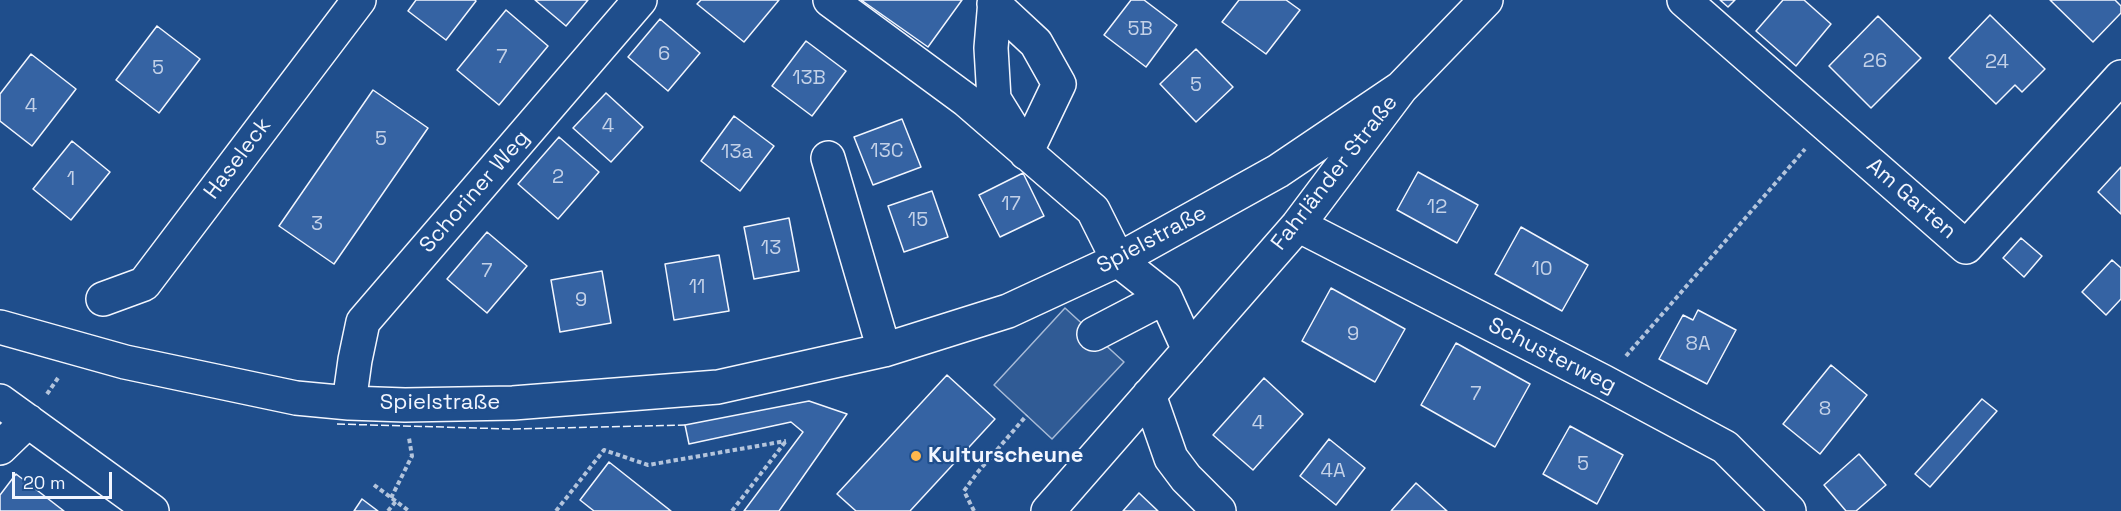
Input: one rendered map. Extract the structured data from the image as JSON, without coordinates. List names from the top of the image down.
{
  "streets": {
    "street": [
      "Haseleck",
      "Fahrländer Straße",
      "Schoriner Weg",
      "Am Garten",
      "Spielstraße",
      "Schusterweg"
    ]
  },
  "crossings": [
    ["Fahrländer Straße", "Spielstraße"],
    ["Fahrländer Straße", "Schusterweg"],
    ["Schoriner Weg", "Spielstraße"]
  ],
  "places": ["Kulturscheune"],
  "house_numbers": [
    "5B",
    "6",
    "7",
    "26",
    "24",
    "5",
    "13B",
    "5",
    "4",
    "4",
    "5",
    "13C",
    "13a",
    "2",
    "1",
    "17",
    "12",
    "15",
    "3",
    "13",
    "10",
    "7",
    "11",
    "9",
    "9",
    "8A",
    "7",
    "8",
    "4",
    "5",
    "4A"
  ],
  "scale_bar": "20 m"
}
